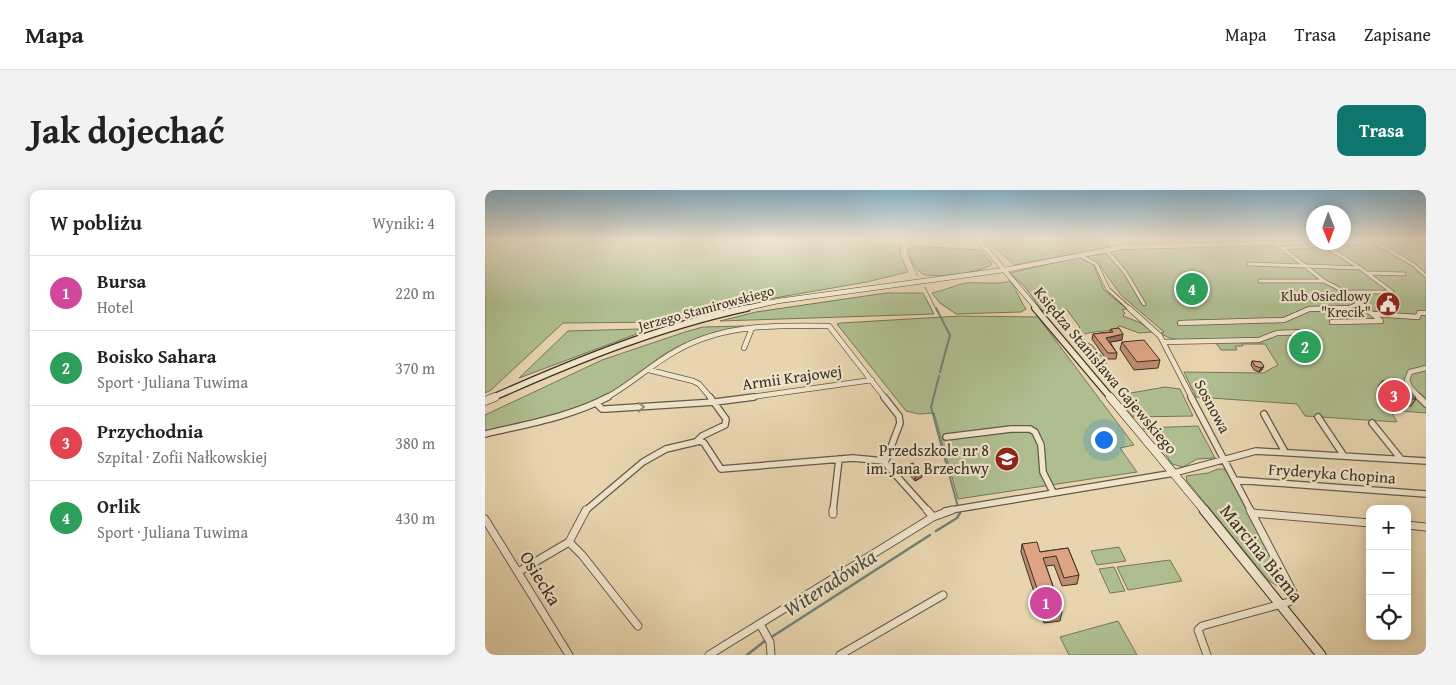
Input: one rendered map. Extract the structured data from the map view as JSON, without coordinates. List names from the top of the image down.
{
  "streets": {
    "main road": ["Jerzego Stamirowskiego", "Księdza Stanisława Gajewskiego", "Marcina Biema"],
    "street": [
      "Armii Krajowej",
      "Sosnowa",
      "Fryderyka Chopina",
      "Osiecka"
    ]
  },
  "crossings": [
    ["Jerzego Stamirowskiego", "Księdza Stanisława Gajewskiego"],
    ["Księdza Stanisława Gajewskiego", "Marcina Biema"],
    ["Sosnowa", "Fryderyka Chopina"],
    ["Sosnowa", "Marcina Biema"]
  ],
  "water": ["Witeradówka"],
  "places": {
    "public building": ["Klub Osiedlowy \"Krecik\""],
    "school or university": ["Przedszkole nr 8 im. Jana Brzechwy"]
  },
  "north": "bottom",
  "page": {
    "header": "Mapa",
    "nav": ["Mapa", "Trasa", "Zapisane"],
    "title": "Jak dojechać",
    "buttons": "Trasa",
    "heading": ["W pobliżu", "Wyniki: 4"],
    "list": [
      {
        "mark": "1",
        "name": "Bursa",
        "note": "Hotel",
        "value": "220 m"
      },
      {
        "mark": "2",
        "name": "Boisko Sahara",
        "note": "Sport · Juliana Tuwima",
        "value": "370 m"
      },
      {
        "mark": "3",
        "name": "Przychodnia",
        "note": "Szpital · Zofii Nałkowskiej",
        "value": "380 m"
      },
      {
        "mark": "4",
        "name": "Orlik",
        "note": "Sport · Juliana Tuwima",
        "value": "430 m"
      }
    ],
    "pins": [
      "4",
      "2",
      "3",
      "1"
    ],
    "map_buttons": ["+", "−"]
  }
}
